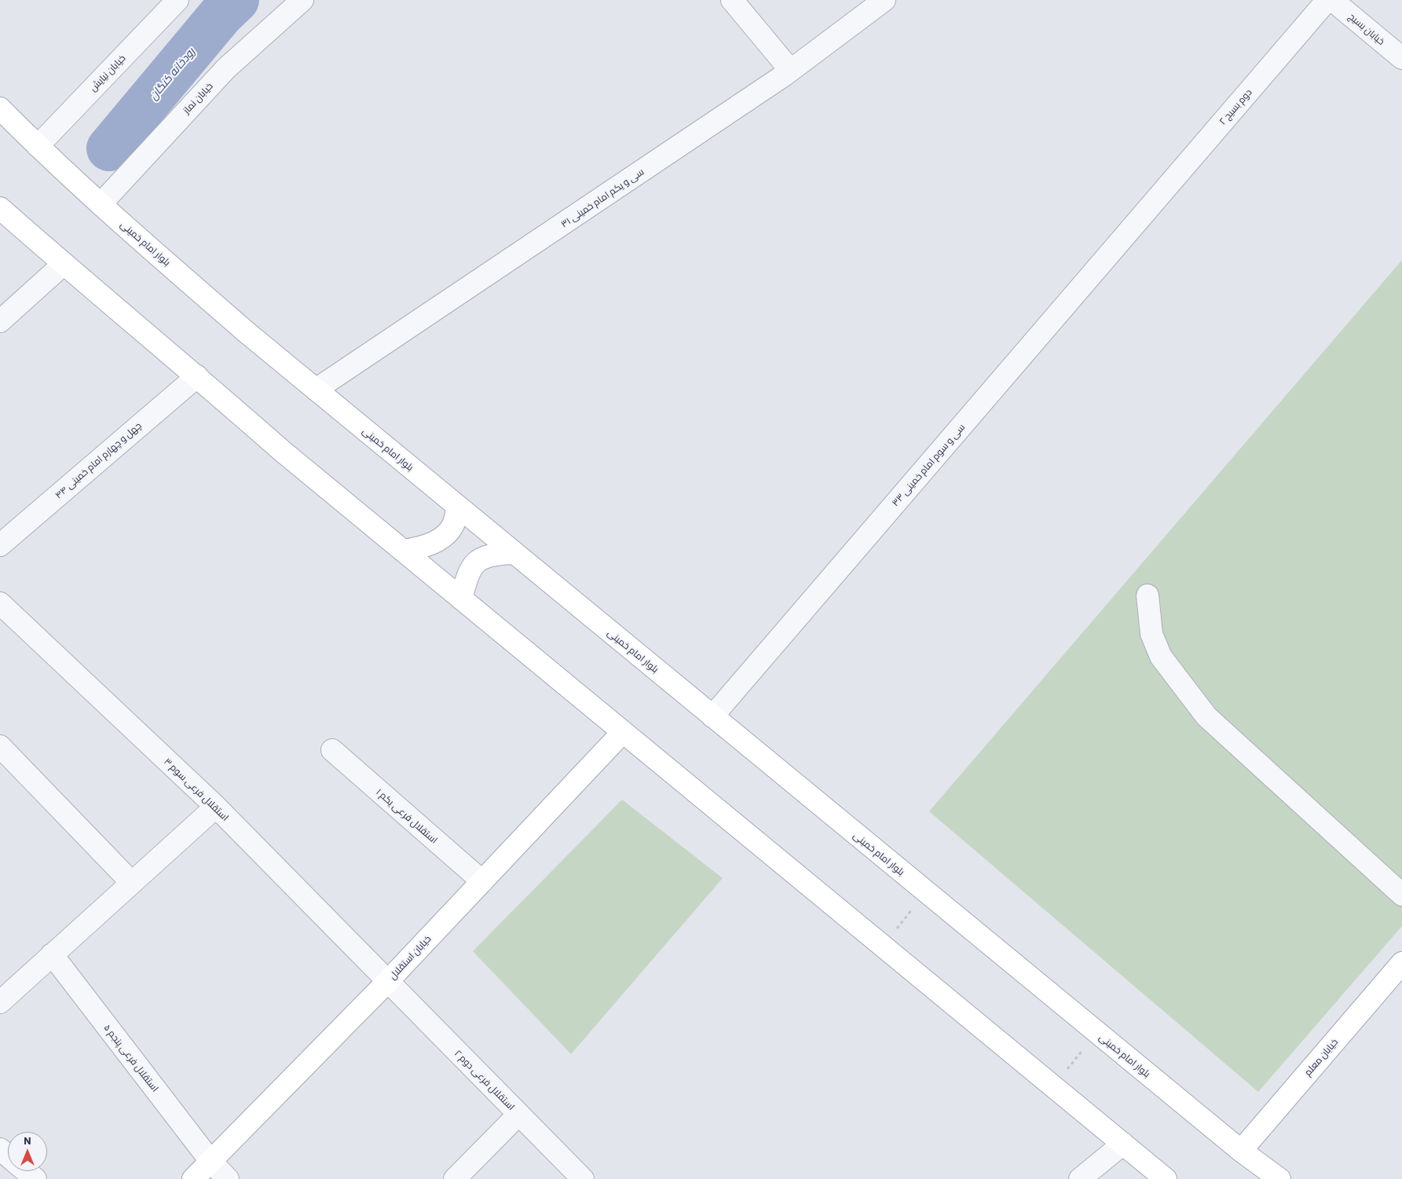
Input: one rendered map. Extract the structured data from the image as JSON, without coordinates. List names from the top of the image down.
{
  "streets": {
    "main road": ["بلوار امام خمینی", "خیابان استقلال", "خیابان معلم"],
    "street": [
      "خیابان بسیج",
      "خیابان نیایش",
      "خیابان نماز",
      "دوم بسیج ۲",
      "سی و یکم امام خمینی ۳۱",
      "چهل و چهارم امام خمینی ۴۴",
      "سی و سوم امام خمینی ۳۳",
      "استقلال فرعی سوم ۳",
      "استقلال فرعی یکم ۱",
      "استقلال فرعی پنجم ۵",
      "استقلال فرعی دوم ۲"
    ]
  },
  "crossings": [
    ["خیابان نیایش", "بلوار امام خمینی"],
    ["خیابان نماز", "بلوار امام خمینی"],
    ["دوم بسیج ۲", "سی و سوم امام خمینی ۳۳"],
    ["سی و یکم امام خمینی ۳۱", "بلوار امام خمینی"],
    ["بلوار امام خمینی", "سی و سوم امام خمینی ۳۳"],
    ["بلوار امام خمینی", "خیابان معلم"],
    ["استقلال فرعی سوم ۳", "خیابان استقلال"],
    ["استقلال فرعی سوم ۳", "استقلال فرعی دوم ۲"],
    ["استقلال فرعی یکم ۱", "خیابان استقلال"],
    ["خیابان استقلال", "استقلال فرعی پنجم ۵"],
    ["خیابان استقلال", "استقلال فرعی دوم ۲"]
  ],
  "water": ["رودخانه کنگان"],
  "north": "top"
}
